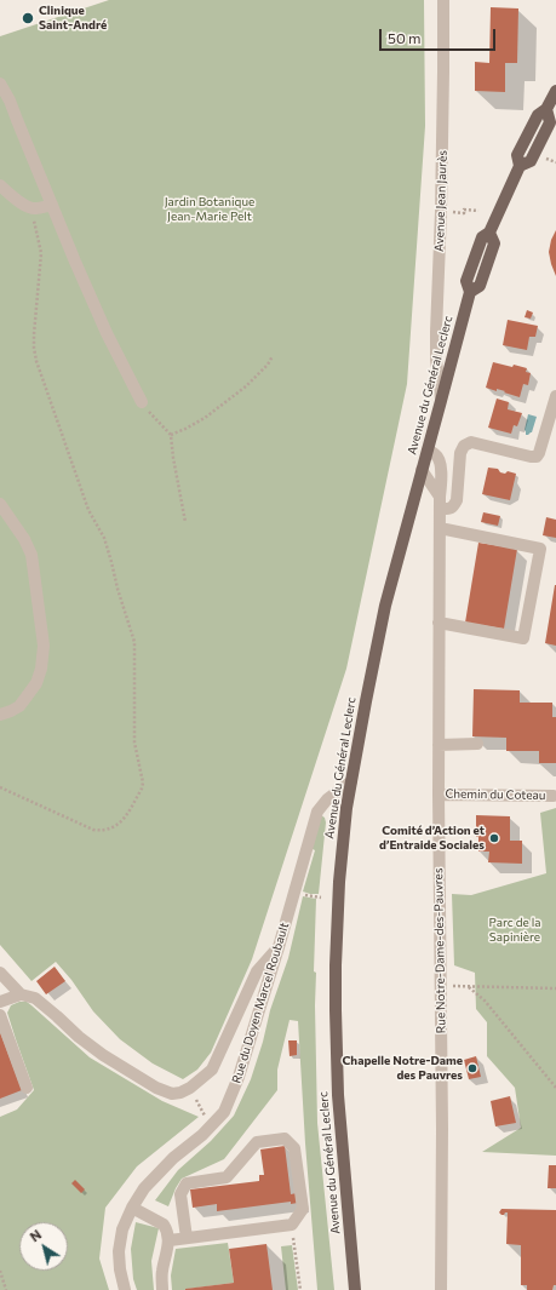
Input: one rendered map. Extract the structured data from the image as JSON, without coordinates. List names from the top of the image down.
{
  "streets": {
    "main road": ["Avenue du Général Leclerc"],
    "street": [
      "Avenue Jean Jaurès",
      "Chemin du Coteau",
      "Rue Notre-Dame-des-Pauvres",
      "Rue du Doyen Marcel Roubault"
    ]
  },
  "crossings": [
    ["Avenue Jean Jaurès", "Avenue du Général Leclerc"],
    ["Avenue du Général Leclerc", "Rue Notre-Dame-des-Pauvres"],
    ["Avenue du Général Leclerc", "Rue du Doyen Marcel Roubault"],
    ["Chemin du Coteau", "Rue Notre-Dame-des-Pauvres"]
  ],
  "parks": ["Jardin Botanique Jean-Marie Pelt", "Parc de la Sapinière"],
  "places": ["Clinique Saint-André", "Comité d’Action et d’Entraide Sociales", "Chapelle Notre-Dame des Pauvres"],
  "scale_bar": "50 m",
  "north": "top left"
}
